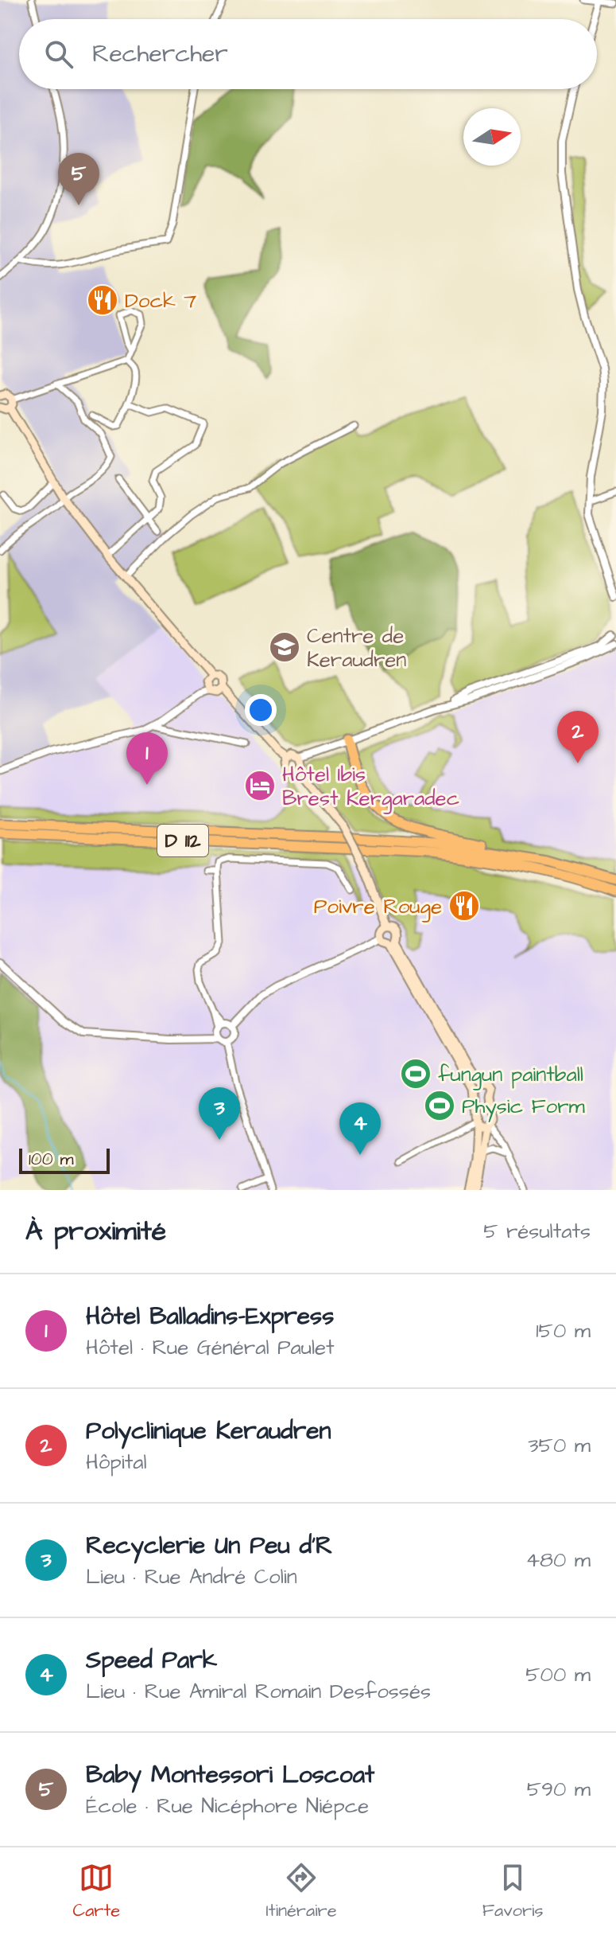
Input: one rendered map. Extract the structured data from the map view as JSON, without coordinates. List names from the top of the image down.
{
  "streets": {
    "highway": ["D 112"]
  },
  "places": {
    "restaurant": ["Dock 7", "Poivre Rouge"],
    "school or university": ["Centre de Keraudren"],
    "hotel": ["Hôtel Ibis Brest Kergaradec"],
    "sports": ["fungun paintball", "Physic Form"]
  },
  "scale_bar": "100 m",
  "north": "right",
  "page": {
    "search": "Rechercher",
    "pins": [
      "5",
      "2",
      "1",
      "3",
      "4"
    ],
    "scale": "100 m",
    "heading": ["À proximité", "5 résultats"],
    "list": [
      {
        "mark": "1",
        "name": "Hôtel Balladins-Express",
        "note": "Hôtel · Rue Général Paulet",
        "value": "150 m"
      },
      {
        "mark": "2",
        "name": "Polyclinique Keraudren",
        "note": "Hôpital",
        "value": "350 m"
      },
      {
        "mark": "3",
        "name": "Recyclerie Un Peu d'R",
        "note": "Lieu · Rue André Colin",
        "value": "480 m"
      },
      {
        "mark": "4",
        "name": "Speed Park",
        "note": "Lieu · Rue Amiral Romain Desfossés",
        "value": "500 m"
      },
      {
        "mark": "5",
        "name": "Baby Montessori Loscoat",
        "note": "École · Rue Nicéphore Niépce",
        "value": "590 m"
      }
    ],
    "nav": ["Carte", "Itinéraire", "Favoris"]
  }
}
